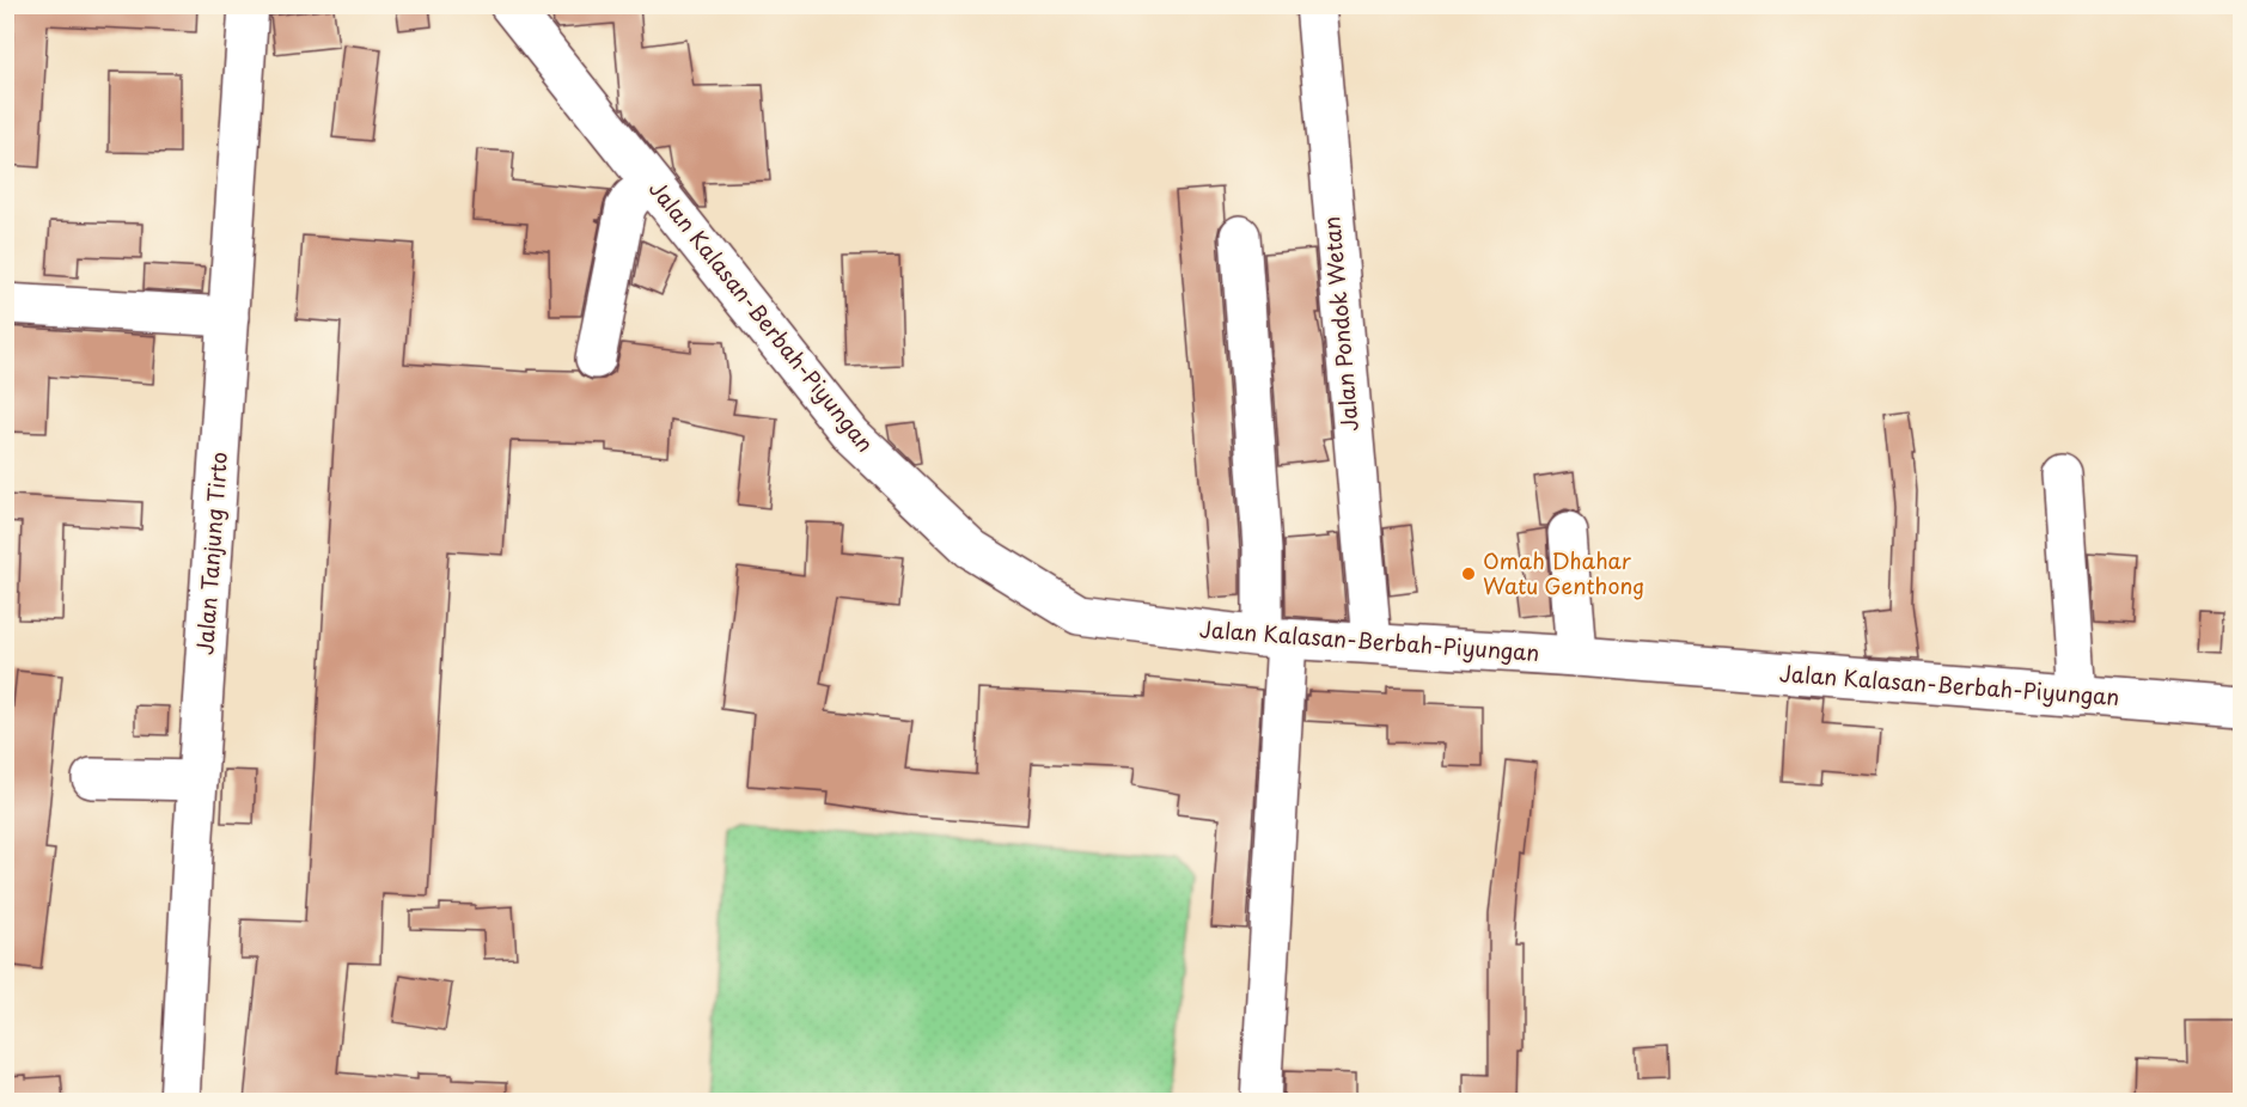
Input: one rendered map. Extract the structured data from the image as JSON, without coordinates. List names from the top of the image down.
{
  "streets": {
    "street": ["Jalan Kalasan-Berbah-Piyungan", "Jalan Pondok Wetan", "Jalan Tanjung Tirto"]
  },
  "crossings": [
    ["Jalan Kalasan-Berbah-Piyungan", "Jalan Pondok Wetan"]
  ],
  "places": ["Omah Dhahar Watu Genthong"]
}
